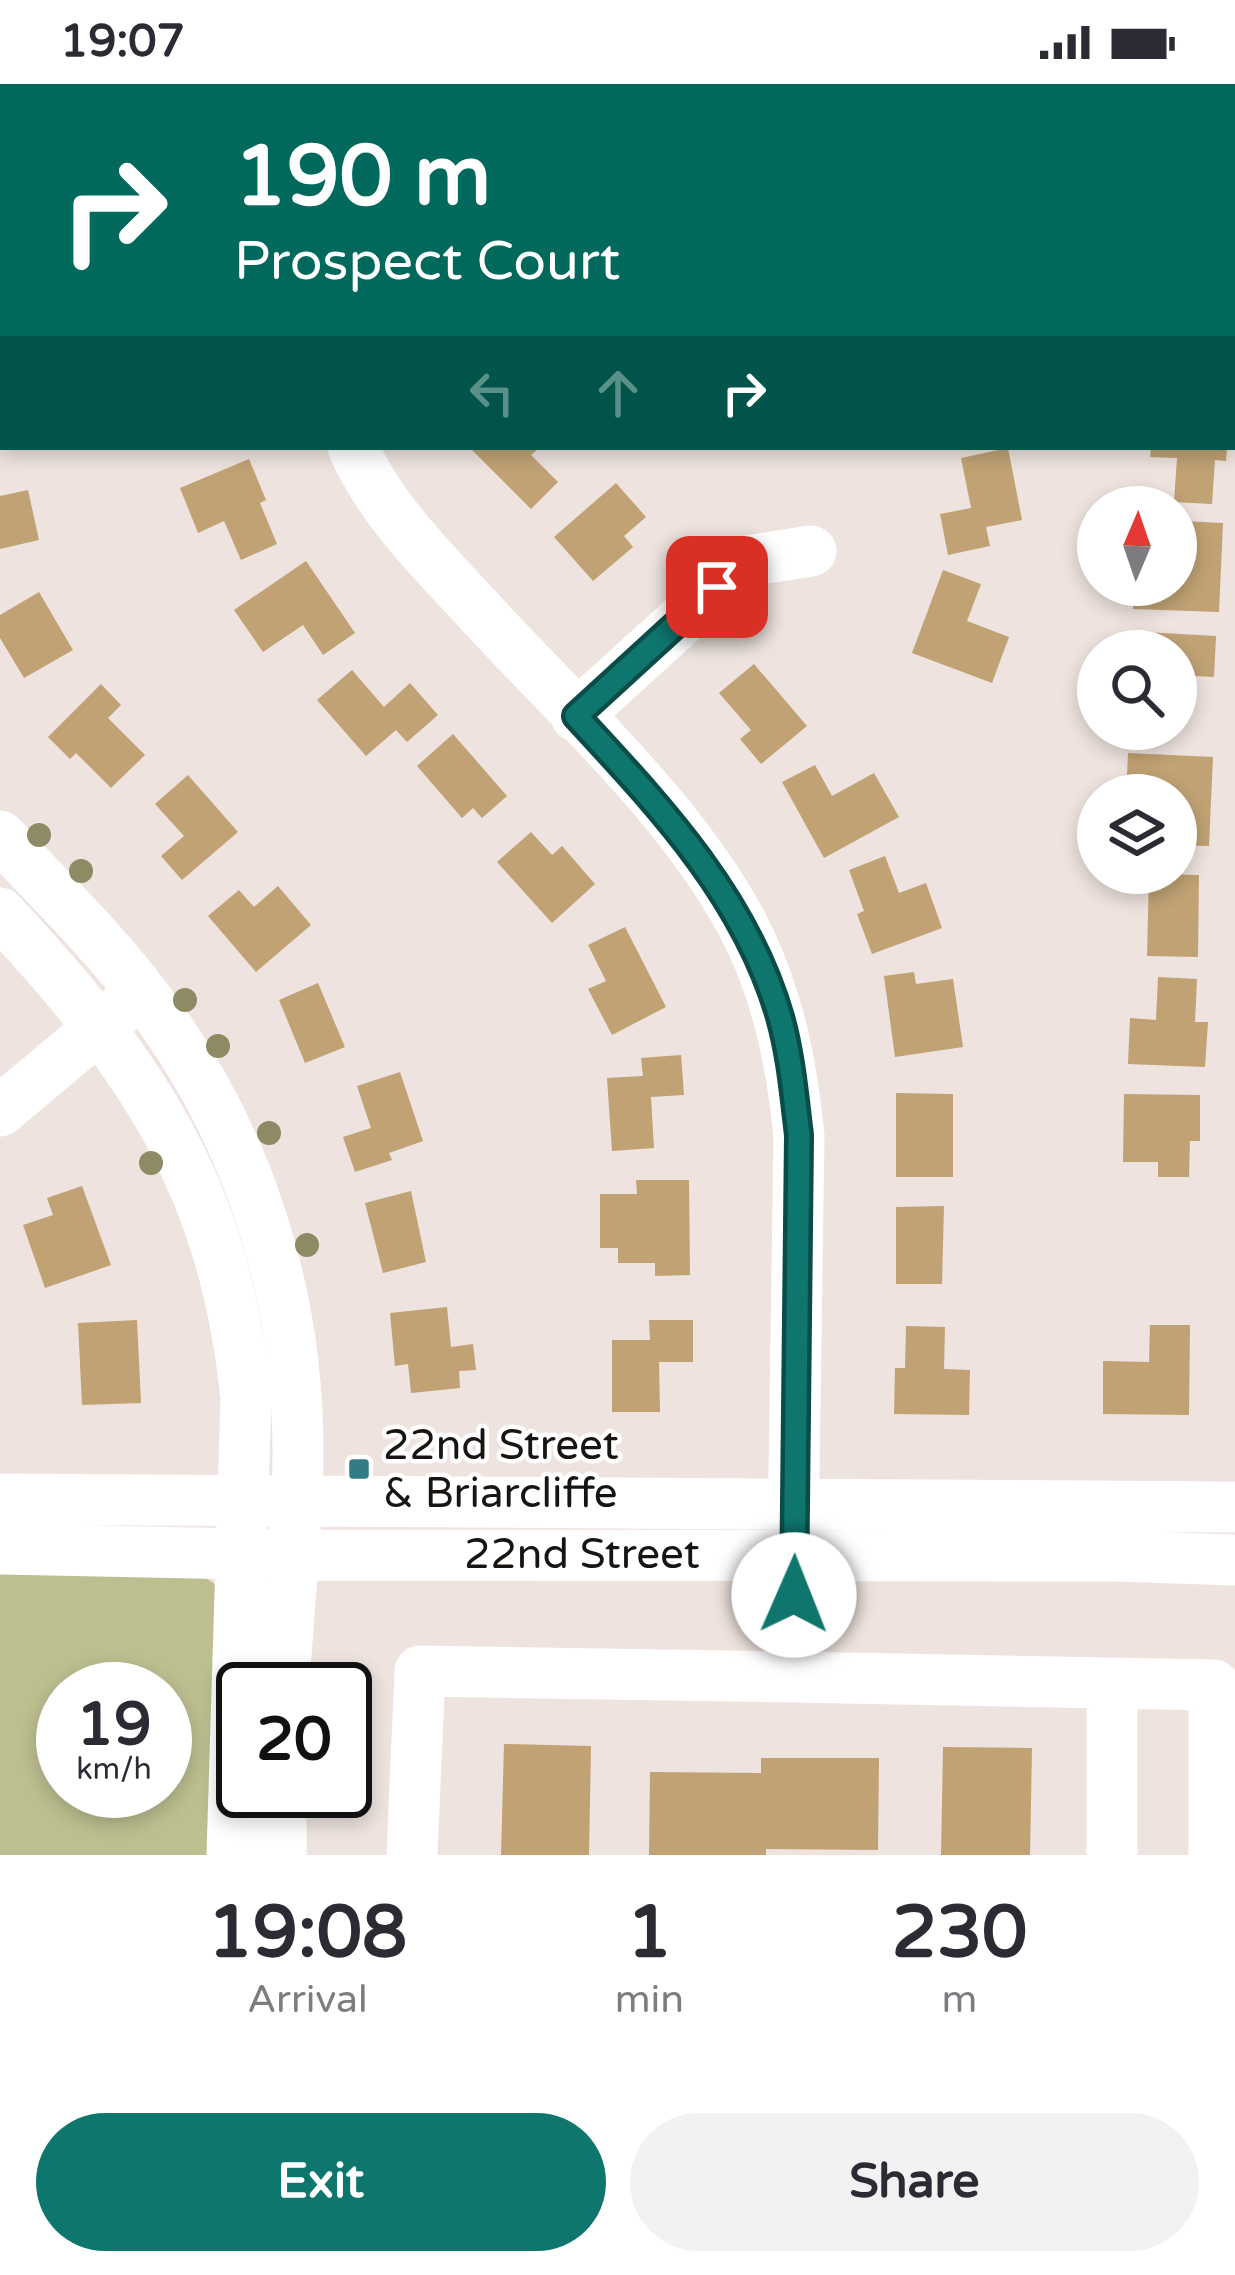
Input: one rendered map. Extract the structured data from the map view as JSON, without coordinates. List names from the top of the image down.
{
  "streets": {
    "street": ["22nd Street"]
  },
  "places": {
    "transit": ["22nd Street & Briarcliffe"]
  },
  "north": "top",
  "page": {
    "status": "19:07",
    "turn": ["190 m", "Prospect Court"],
    "speed": "19 km/h",
    "limit": "20",
    "eta": [
      "19:08",
      "Arrival",
      "1",
      "min",
      "230",
      "m"
    ],
    "buttons": ["Exit", "Share"]
  }
}
